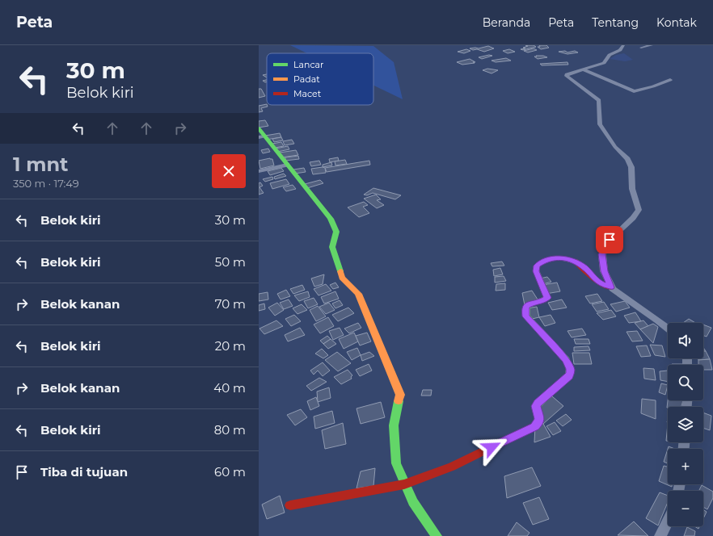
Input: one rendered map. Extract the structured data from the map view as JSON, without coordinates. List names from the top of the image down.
{
  "legend": ["Lancar", "Padat", "Macet"],
  "page": {
    "header": "Peta",
    "nav": [
      "Beranda",
      "Peta",
      "Tentang",
      "Kontak"
    ],
    "turn": ["30 m", "Belok kiri"],
    "heading": ["1 mnt", "350 m · 17:49"],
    "list": [
      {
        "name": "Belok kiri",
        "value": "30 m"
      },
      {
        "name": "Belok kiri",
        "value": "50 m"
      },
      {
        "name": "Belok kanan",
        "value": "70 m"
      },
      {
        "name": "Belok kiri",
        "value": "20 m"
      },
      {
        "name": "Belok kanan",
        "value": "40 m"
      },
      {
        "name": "Belok kiri",
        "value": "80 m"
      },
      {
        "name": "Tiba di tujuan",
        "value": "60 m"
      }
    ],
    "map_buttons": ["+", "−"]
  }
}
